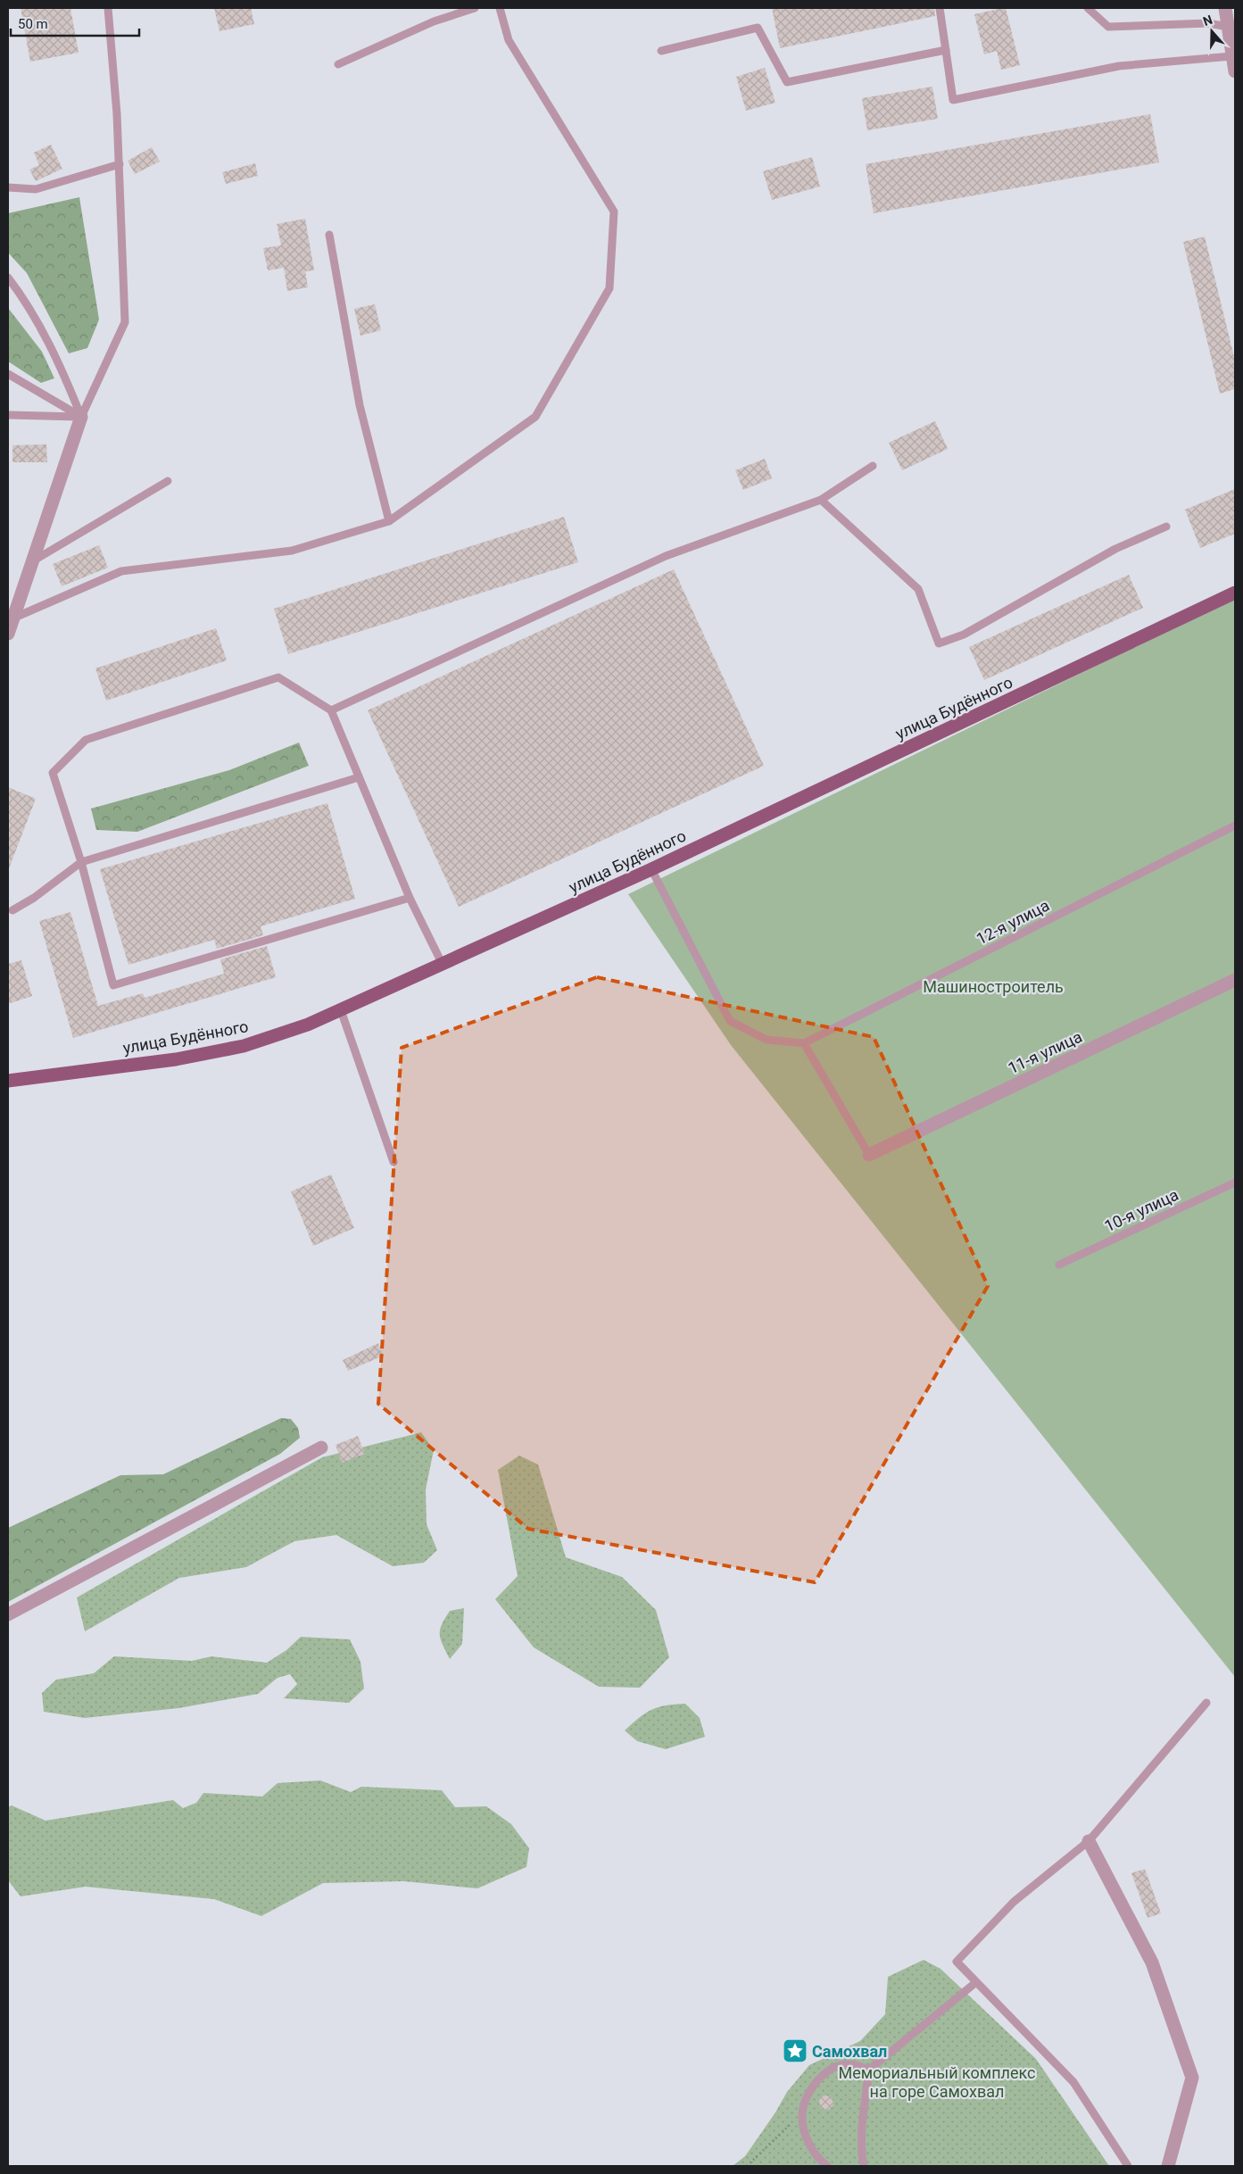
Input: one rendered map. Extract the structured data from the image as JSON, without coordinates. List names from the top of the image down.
{
  "streets": {
    "main road": ["улица Будённого"],
    "street": ["11-я улица"],
    "lane": ["12-я улица", "10-я улица"]
  },
  "parks": ["Машиностроитель", "Мемориальный комплекс на горе Самохвал"],
  "places": {
    "place": ["Самохвал"]
  },
  "scale_bar": "50 m",
  "north": "top"
}
